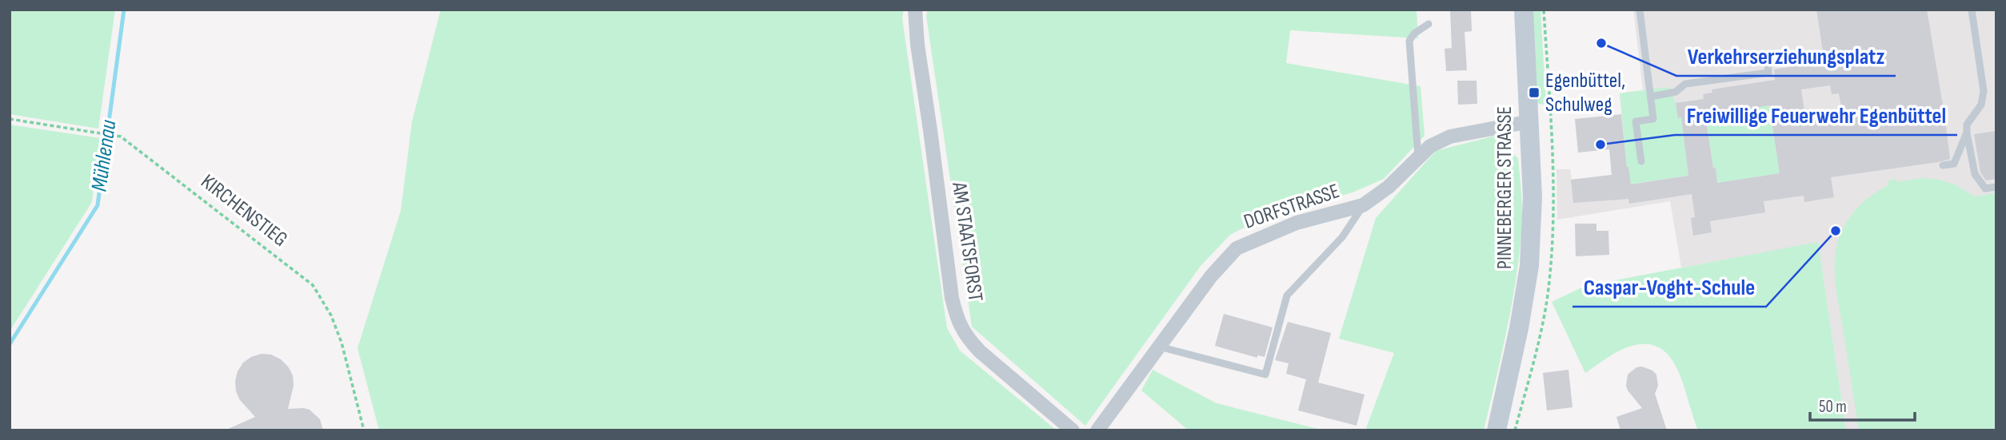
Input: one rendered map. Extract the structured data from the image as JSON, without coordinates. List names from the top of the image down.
{
  "streets": {
    "main road": ["PINNEBERGER STRASSE"],
    "street": ["DORFSTRASSE", "AM STAATSFORST"],
    "path": ["KIRCHENSTIEG"]
  },
  "crossings": [
    ["PINNEBERGER STRASSE", "DORFSTRASSE"]
  ],
  "water": ["Mühlenau"],
  "places": {
    "other": ["Verkehrserziehungsplatz", "Freiwillige Feuerwehr Egenbüttel", "Caspar-Voght-Schule"],
    "transit": ["Egenbüttel, Schulweg"]
  },
  "scale_bar": "50 m"
}
